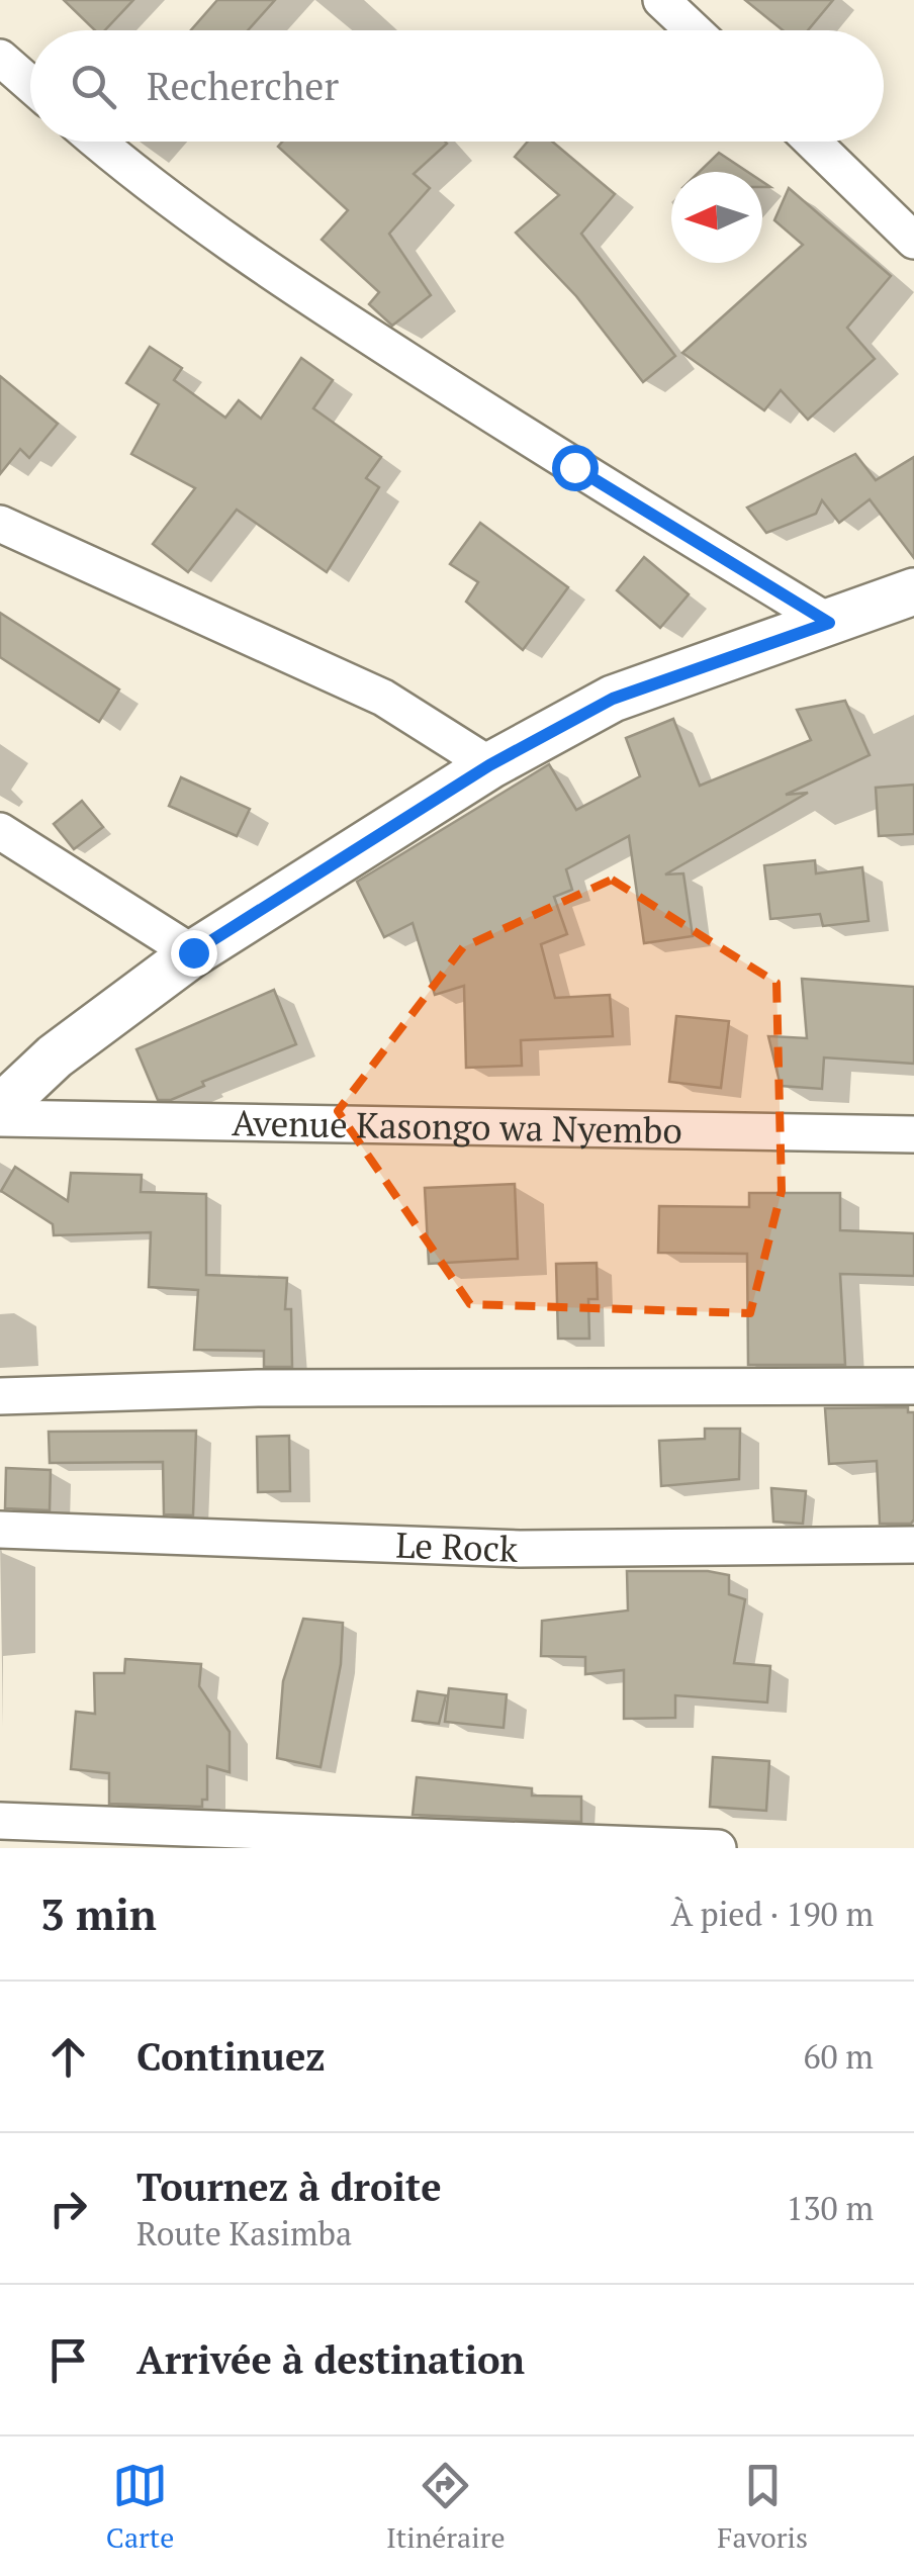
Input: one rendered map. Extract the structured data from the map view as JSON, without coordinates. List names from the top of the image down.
{
  "streets": {
    "street": ["Avenue Kasongo wa Nyembo", "Le Rock"]
  },
  "north": "left",
  "page": {
    "search": "Rechercher",
    "heading": ["3 min", "À pied · 190 m"],
    "list": [
      ["Continuez", "60 m"],
      ["Tournez à droite", "Route Kasimba", "130 m"],
      "Arrivée à destination"
    ],
    "nav": ["Carte", "Itinéraire", "Favoris"]
  }
}
